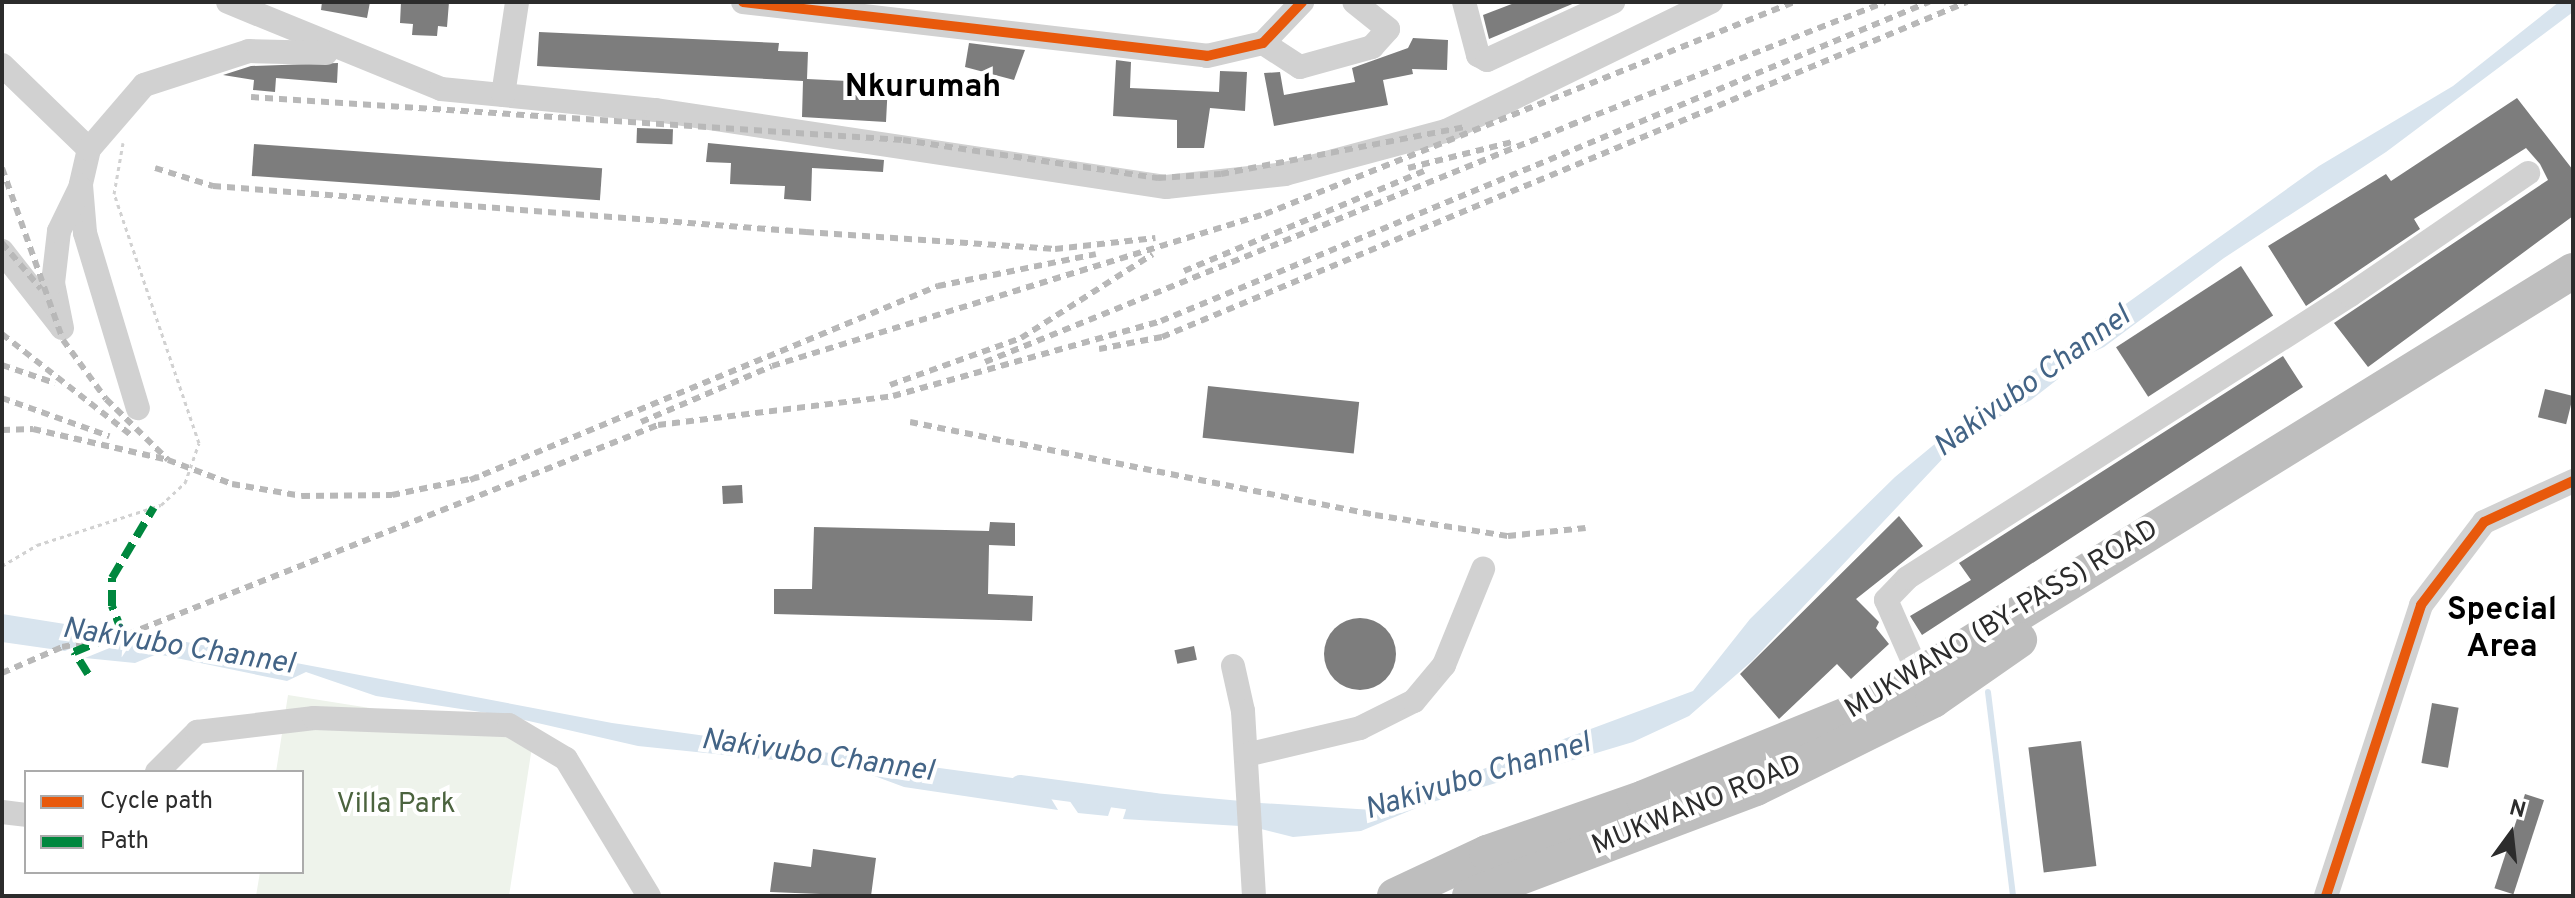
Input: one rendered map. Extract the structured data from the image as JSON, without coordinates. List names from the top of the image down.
{
  "streets": {
    "highway": ["MUKWANO (BY-PASS) ROAD", "MUKWANO ROAD"]
  },
  "crossings": [
    ["MUKWANO (BY-PASS) ROAD", "MUKWANO ROAD"]
  ],
  "districts": ["Nkurumah", "Special Area"],
  "water": ["Nakivubo Channel"],
  "parks": ["Villa Park"],
  "legend": ["Cycle path", "Path"],
  "north": "top"
}
